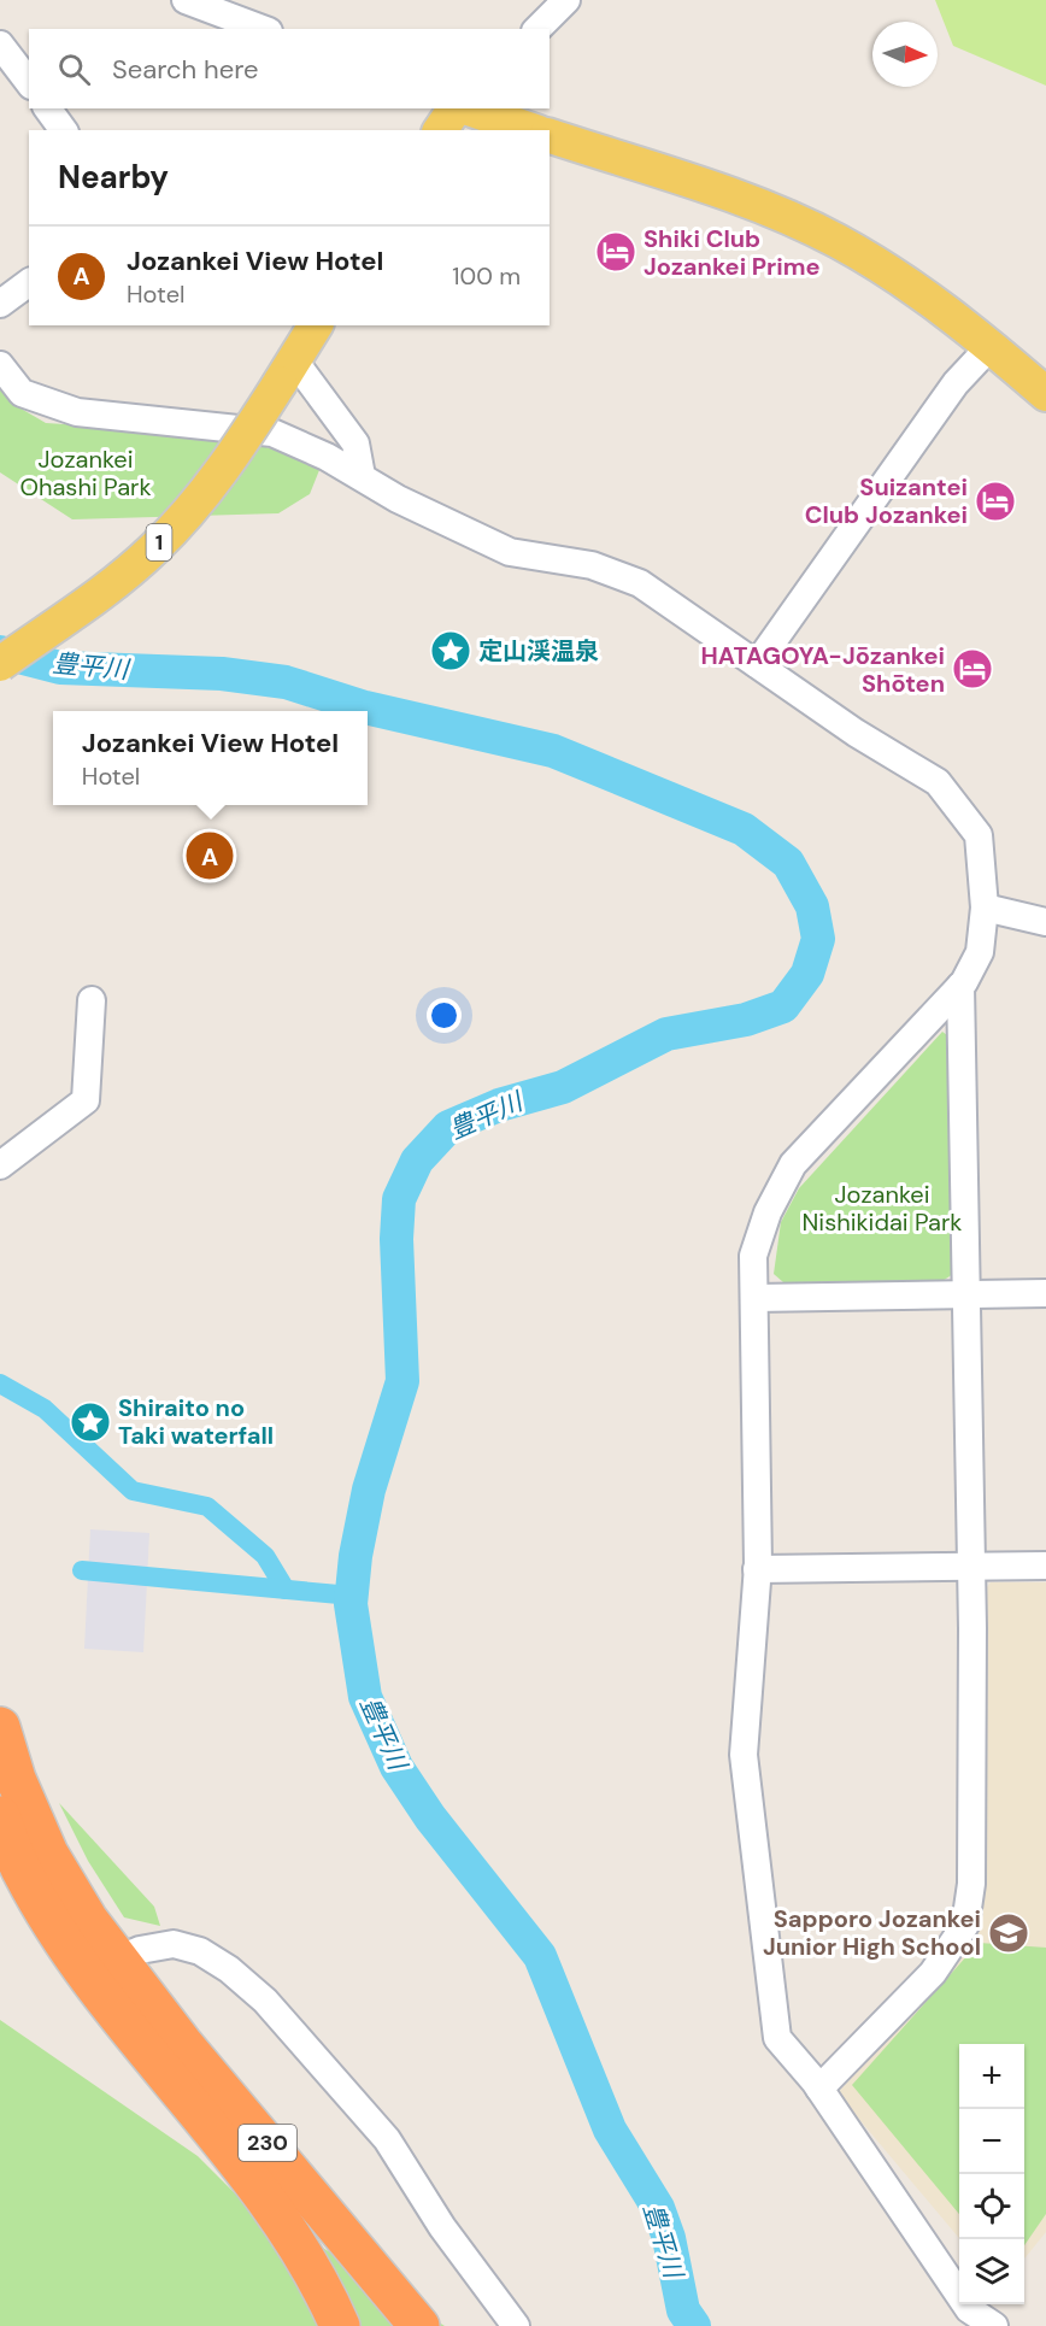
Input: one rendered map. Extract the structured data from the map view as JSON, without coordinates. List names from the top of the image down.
{
  "streets": {
    "highway": ["230"],
    "main road": ["1"]
  },
  "water": ["豊平川"],
  "parks": ["Jozankei Ohashi Park", "Jozankei Nishikidai Park"],
  "places": {
    "hotel": ["Shiki Club Jozankei Prime", "Suizantei Club Jozankei", "HATAGOYA-Jōzankei Shōten"],
    "place": ["定山渓温泉", "Shiraito no Taki waterfall"],
    "school or university": ["Sapporo Jozankei Junior High School"]
  },
  "north": "right",
  "page": {
    "search": "Search here",
    "heading": "Nearby",
    "list": [
      {
        "mark": "A",
        "name": "Jozankei View Hotel",
        "note": "Hotel",
        "value": "100 m"
      }
    ],
    "popup": ["Jozankei View Hotel", "Hotel"],
    "pins": "A",
    "map_buttons": ["+", "−"]
  }
}
